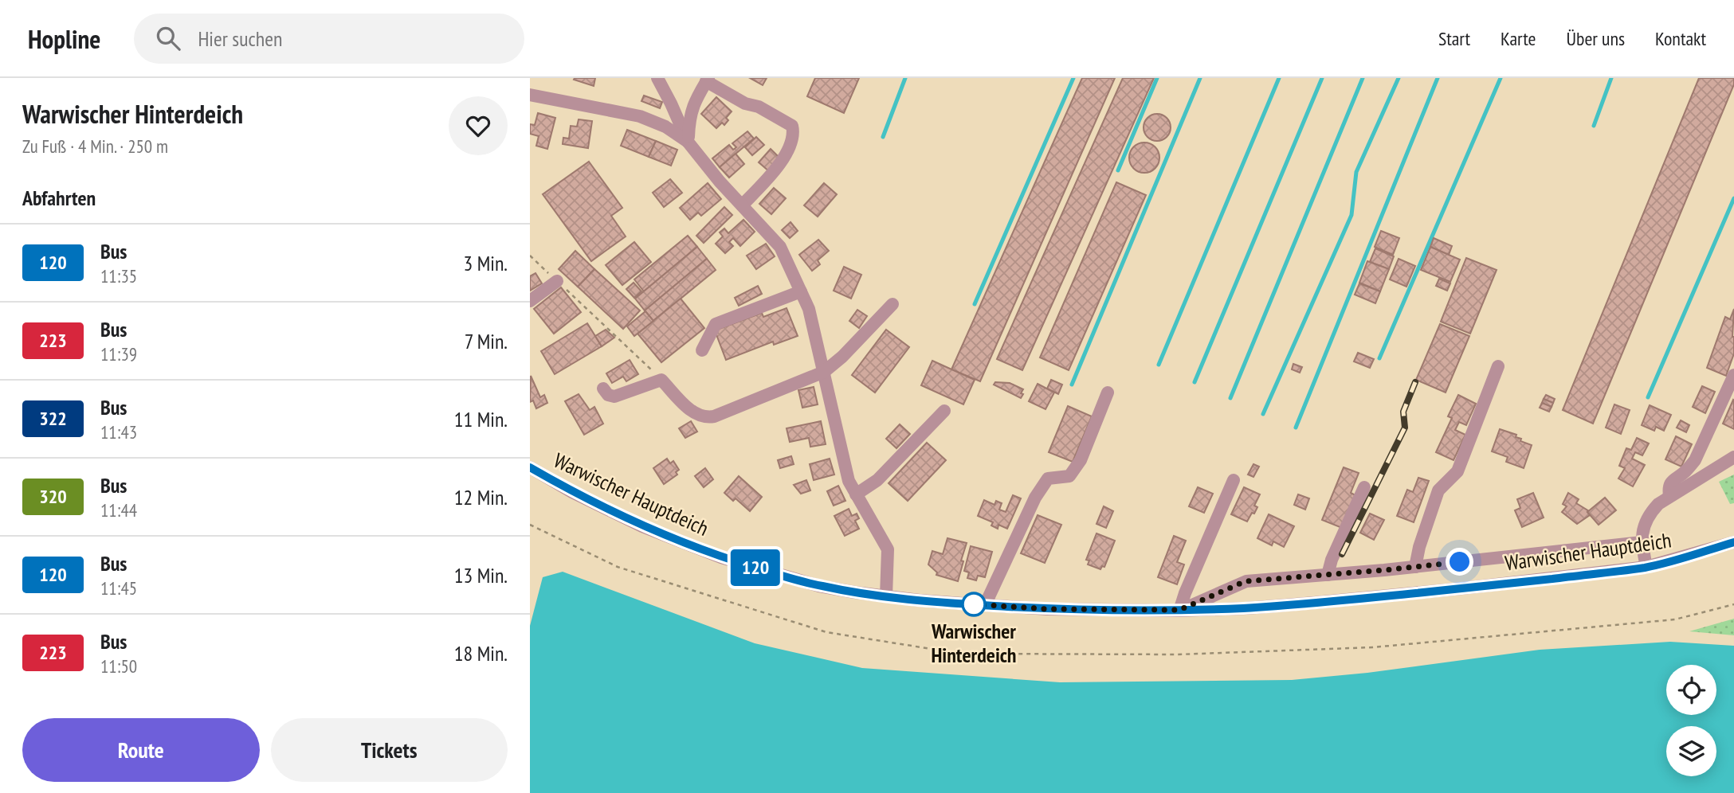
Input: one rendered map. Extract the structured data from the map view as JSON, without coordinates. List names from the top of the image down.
{
  "streets": {
    "street": ["Warwischer Hauptdeich"]
  },
  "places": ["Warwischer Hinterdeich"],
  "lines": ["bus line 120"],
  "page": {
    "header": "Hopline",
    "search": "Hier suchen",
    "nav": [
      "Start",
      "Karte",
      "Über uns",
      "Kontakt"
    ],
    "heading": [
      ["Warwischer Hinterdeich", "Zu Fuß · 4 Min. · 250 m"],
      "Abfahrten"
    ],
    "on_map": "120",
    "list": [
      {
        "mark": "120",
        "name": "Bus",
        "note": "11:35",
        "value": "3 Min."
      },
      {
        "mark": "223",
        "name": "Bus",
        "note": "11:39",
        "value": "7 Min."
      },
      {
        "mark": "322",
        "name": "Bus",
        "note": "11:43",
        "value": "11 Min."
      },
      {
        "mark": "320",
        "name": "Bus",
        "note": "11:44",
        "value": "12 Min."
      },
      {
        "mark": "120",
        "name": "Bus",
        "note": "11:45",
        "value": "13 Min."
      },
      {
        "mark": "223",
        "name": "Bus",
        "note": "11:50",
        "value": "18 Min."
      }
    ],
    "buttons": ["Route", "Tickets"]
  }
}
